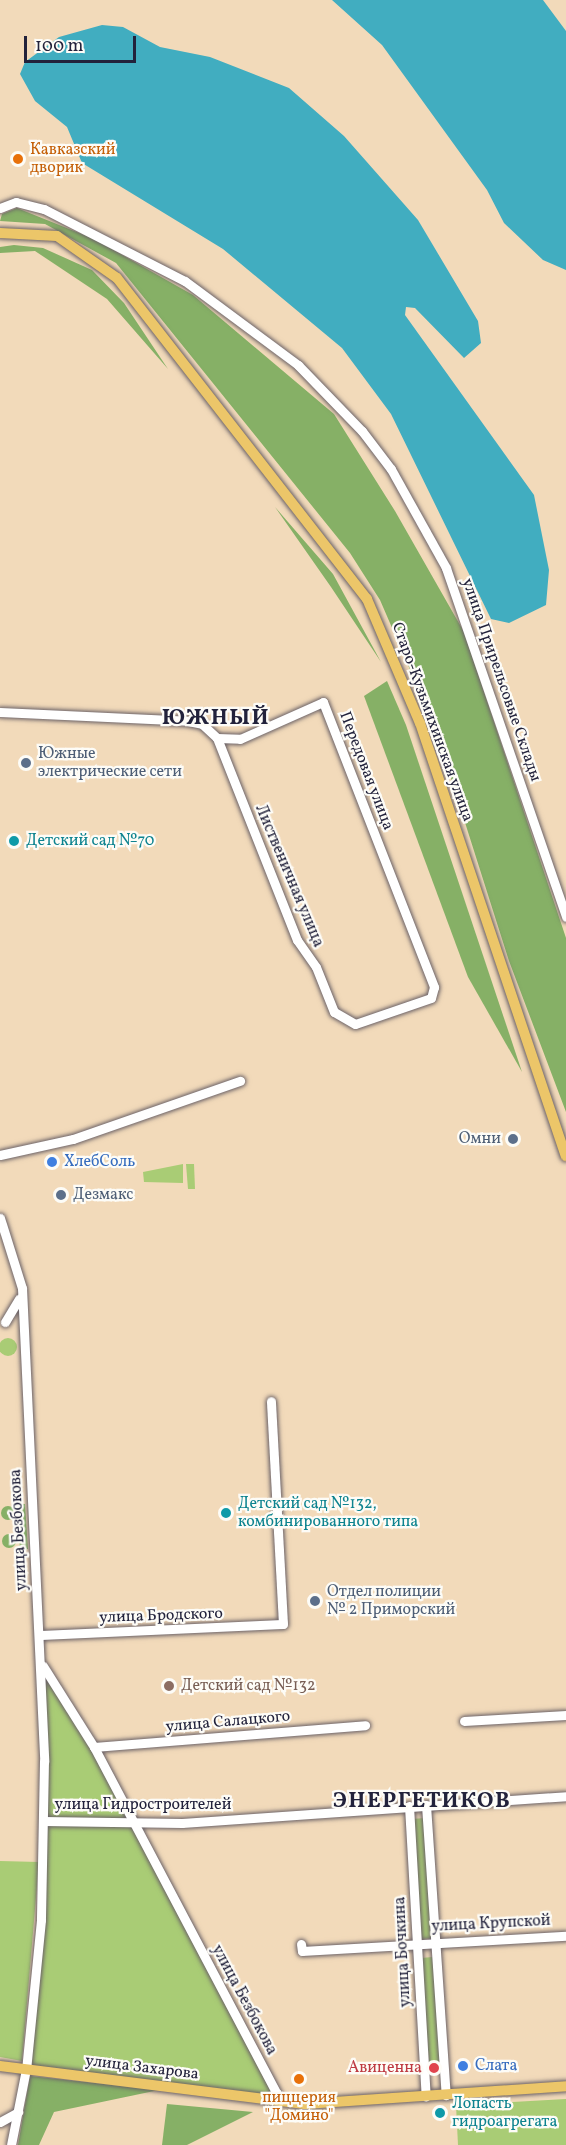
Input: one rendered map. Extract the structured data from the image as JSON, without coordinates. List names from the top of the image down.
{
  "streets": {
    "main road": ["Старо-Кузьмихинская улица", "улица Захарова"],
    "street": [
      "улица Прирельсовые Склады",
      "Передовая улица",
      "Лиственичная улица",
      "улица Безбокова",
      "улица Бродского",
      "улица Салацкого",
      "улица Гидростроителей",
      "улица Крупской",
      "улица Бочкина"
    ]
  },
  "crossings": [
    ["Передовая улица", "Лиственичная улица"],
    ["улица Безбокова", "улица Бродского"],
    ["улица Безбокова", "улица Салацкого"],
    ["улица Безбокова", "улица Гидростроителей"],
    ["улица Безбокова", "улица Захарова"],
    ["улица Гидростроителей", "улица Бочкина"],
    ["улица Крупской", "улица Бочкина"]
  ],
  "districts": ["ЮЖНЫЙ", "ЭНЕРГЕТИКОВ"],
  "places": [
    "Кавказский дворик",
    "Южные электрические сети",
    "Детский сад №70",
    "Омни",
    "ХлебСоль",
    "Дезмакс",
    "Детский сад №132, комбинированного типа",
    "Отдел полиции № 2 Приморский",
    "Детский сад №132",
    "Слата",
    "Авиценна",
    "пиццерия \"Домино\"",
    "Лопасть гидроагрегата"
  ],
  "scale_bar": "100 m"
}
